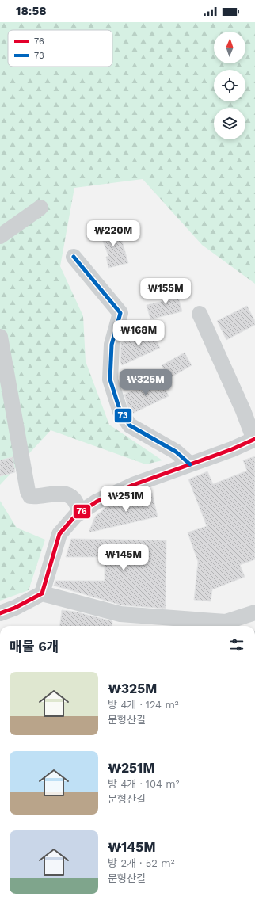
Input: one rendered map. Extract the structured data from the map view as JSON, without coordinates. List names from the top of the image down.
{
  "lines": ["transit line 73", "transit line 76"],
  "legend": ["76", "73"],
  "north": "top",
  "page": {
    "status": "18:58",
    "price": [
      "₩220M",
      "₩155M",
      "₩168M",
      "₩325M",
      "₩251M",
      "₩145M"
    ],
    "heading": "매물 6개",
    "list": [
      {
        "name": "₩325M",
        "note": "방 4개 · 124 m² · 문형산길"
      },
      {
        "name": "₩251M",
        "note": "방 4개 · 104 m² · 문형산길"
      },
      {
        "name": "₩145M",
        "note": "방 2개 · 52 m² · 문형산길"
      }
    ]
  }
}
